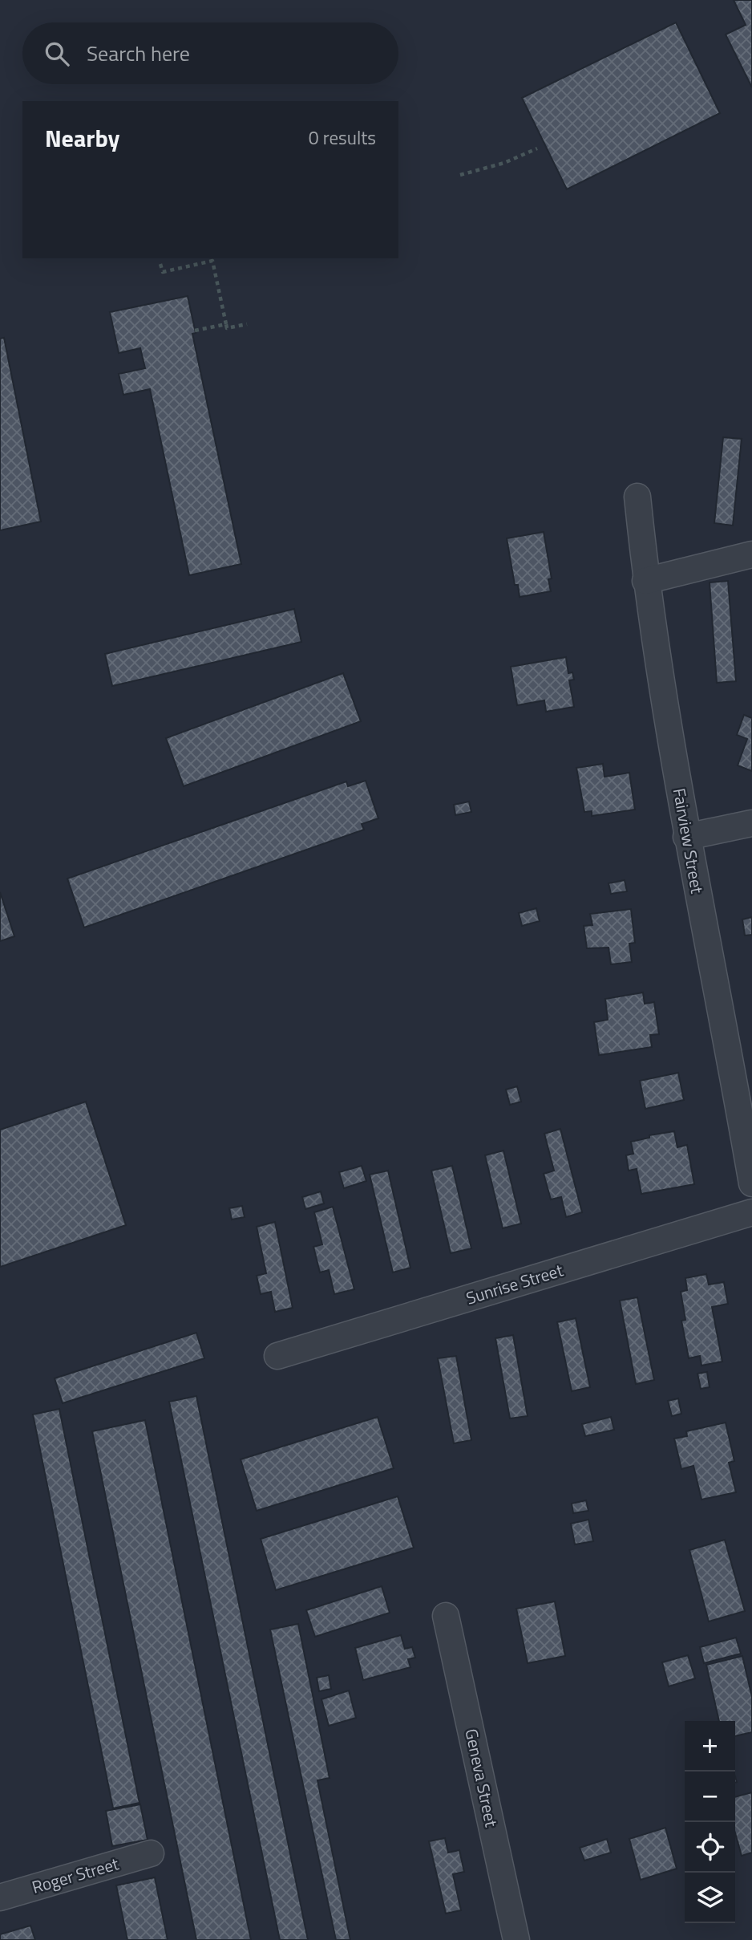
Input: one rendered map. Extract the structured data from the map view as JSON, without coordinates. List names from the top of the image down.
{
  "streets": {
    "street": [
      "Fairview Street",
      "Sunrise Street",
      "Geneva Street",
      "Roger Street"
    ]
  },
  "page": {
    "search": "Search here",
    "heading": ["Nearby", "0 results"],
    "map_buttons": ["+", "−"]
  }
}
